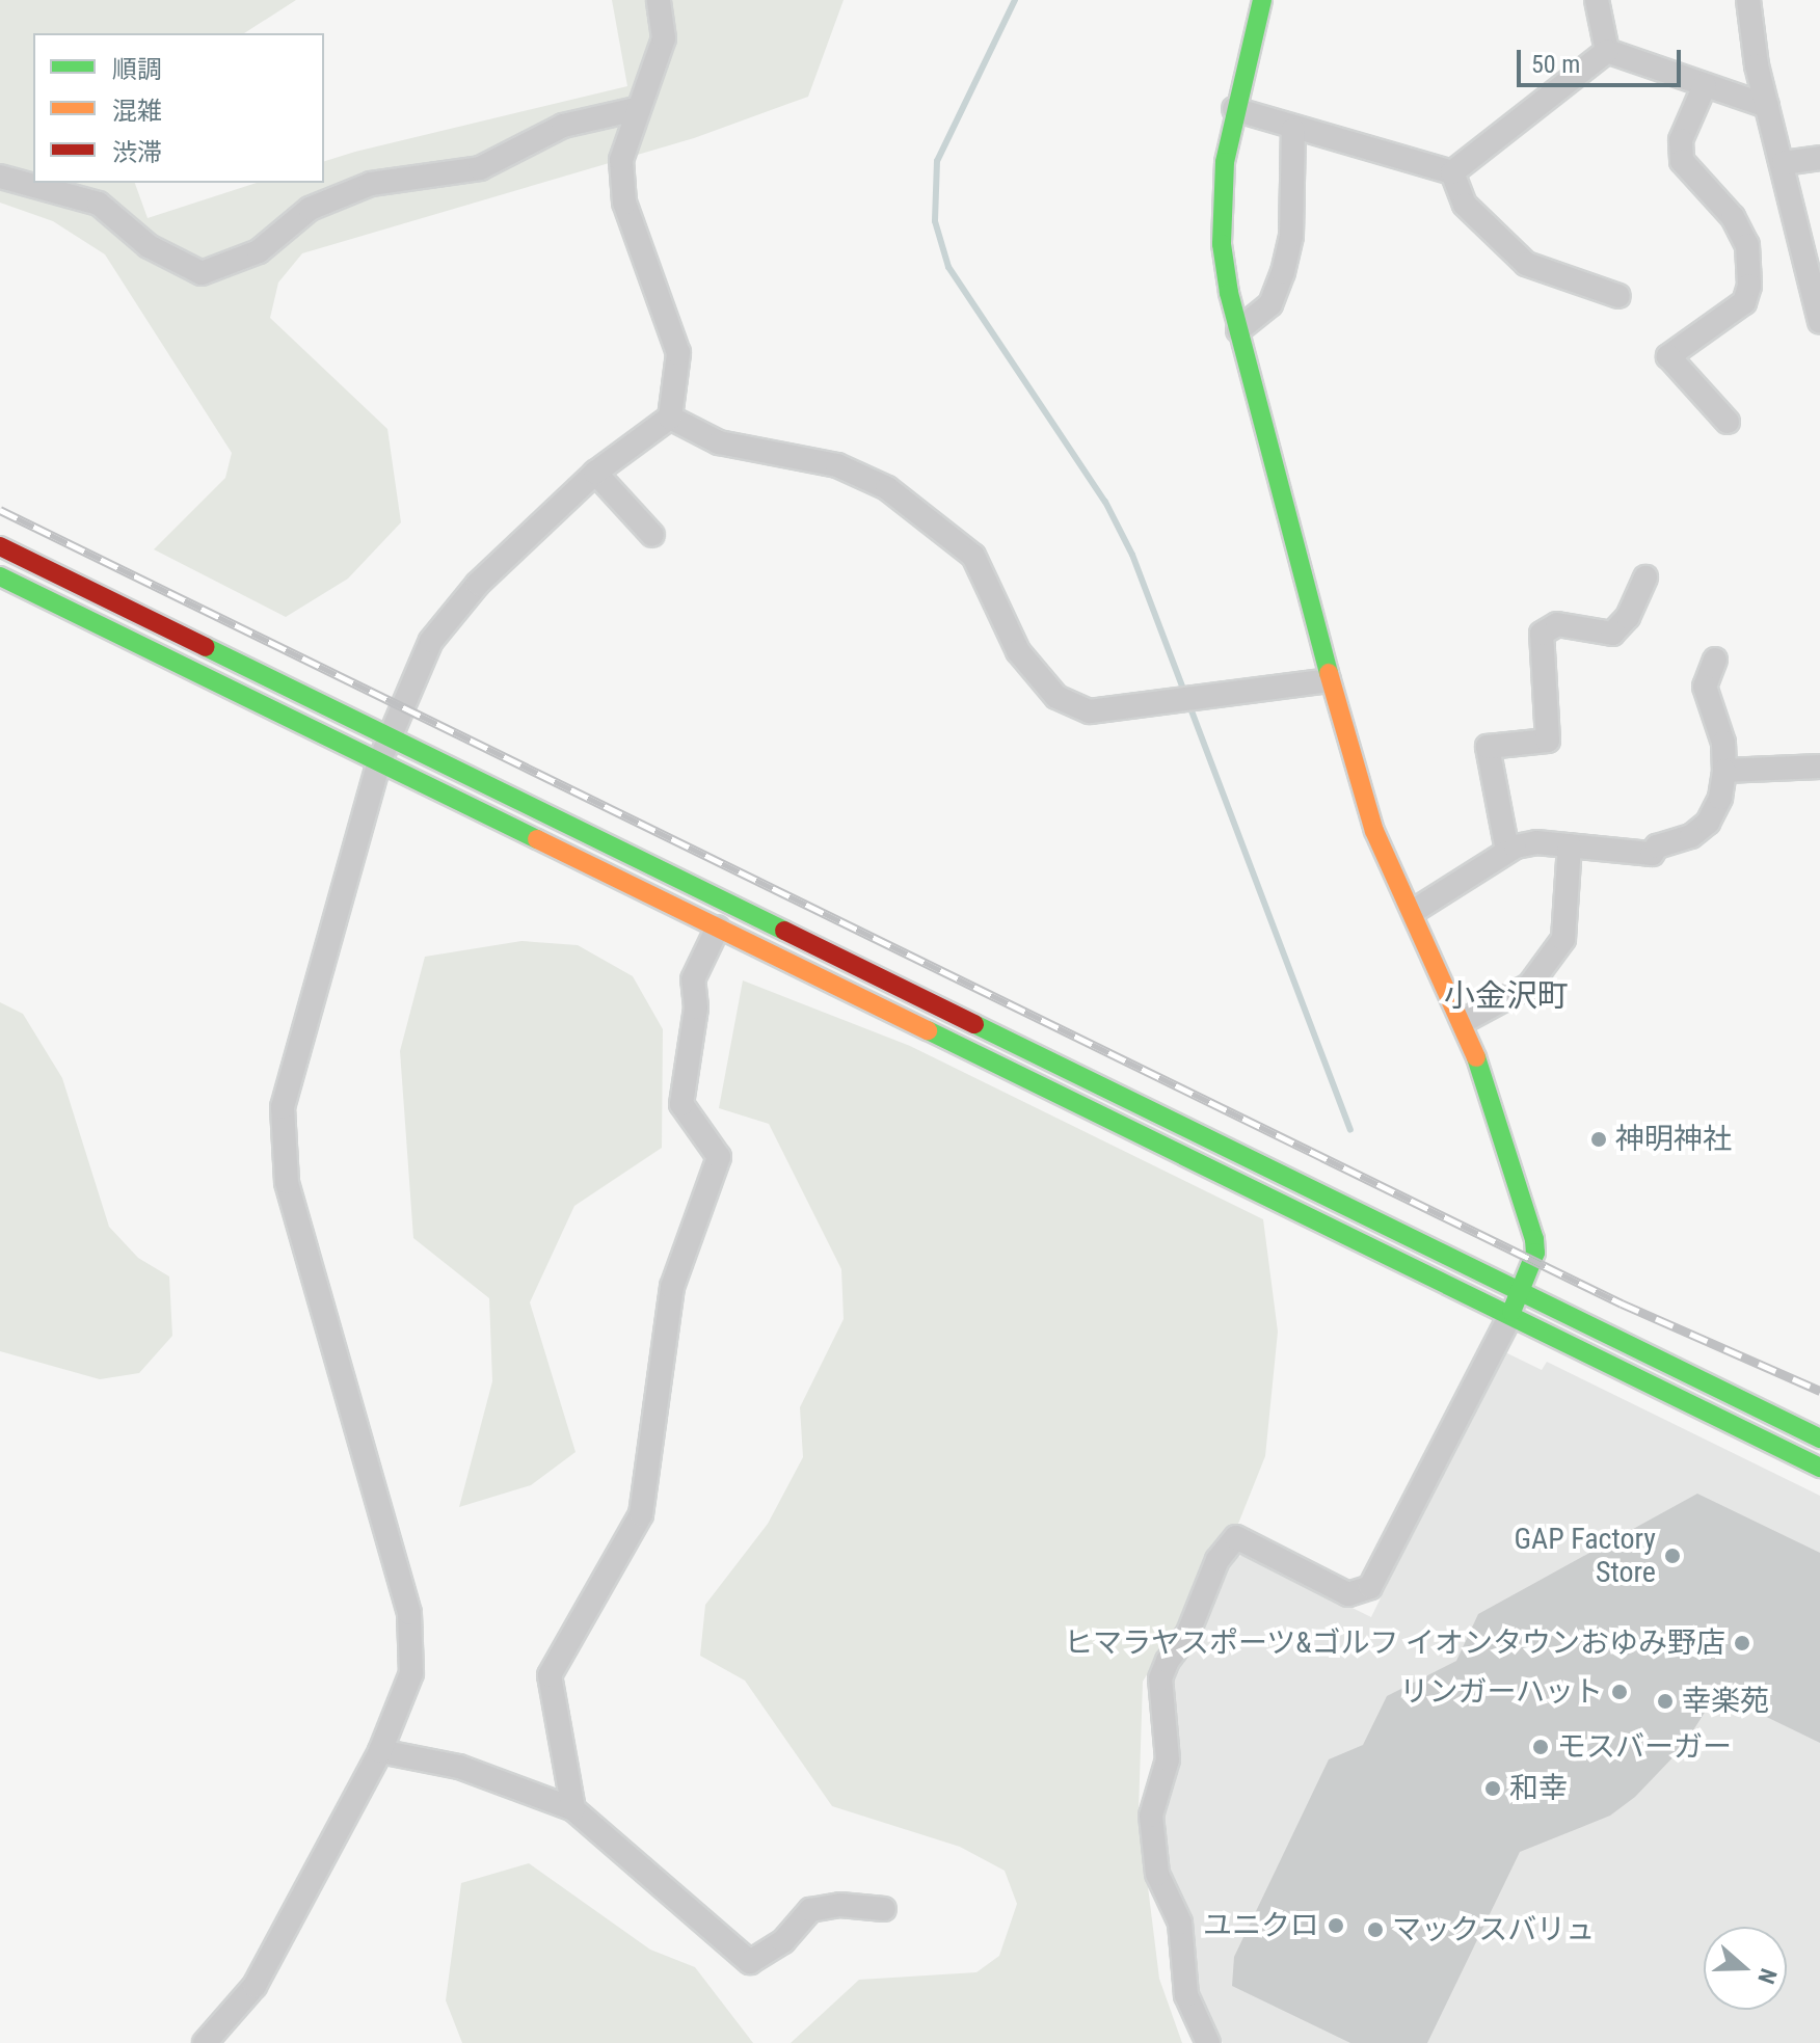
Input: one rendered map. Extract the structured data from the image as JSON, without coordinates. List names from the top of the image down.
{
  "districts": ["小金沢町"],
  "places": [
    "神明神社",
    "GAP Factory Store",
    "ヒマラヤスポーツ&ゴルフ イオンタウンおゆみ野店",
    "リンガーハット",
    "幸楽苑",
    "モスバーガー",
    "和幸",
    "ユニクロ",
    "マックスバリュ"
  ],
  "legend": ["順調", "混雑", "渋滞"],
  "scale_bar": "50 m",
  "north": "right"
}
